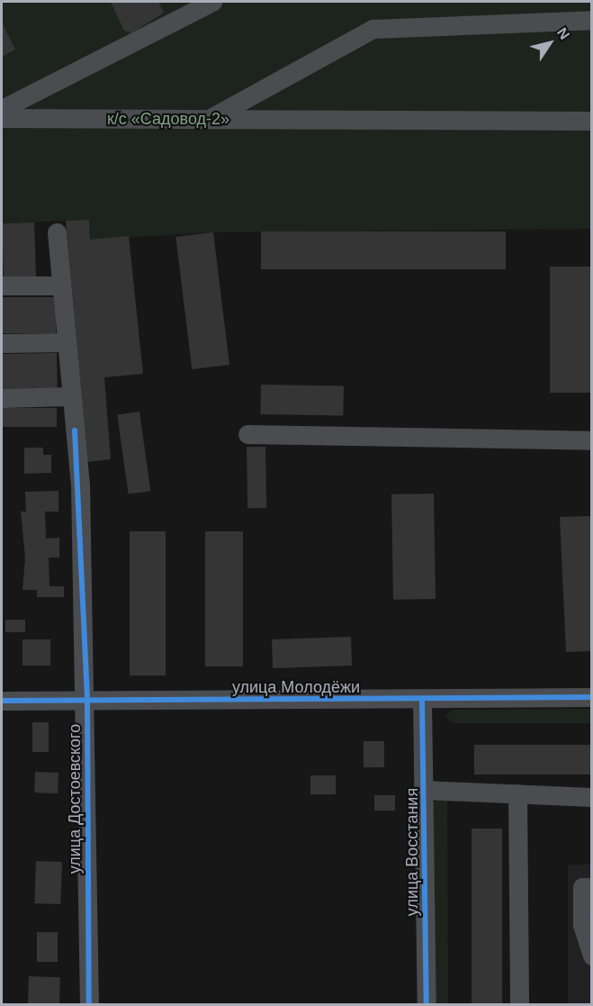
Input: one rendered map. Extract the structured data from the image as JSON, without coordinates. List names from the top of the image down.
{
  "streets": {
    "street": ["улица Молодёжи", "улица Достоевского", "улица Восстания"]
  },
  "crossings": [
    ["улица Молодёжи", "улица Достоевского"],
    ["улица Молодёжи", "улица Восстания"]
  ],
  "parks": ["к/с «Садовод-2»"],
  "north": "top right"
}
